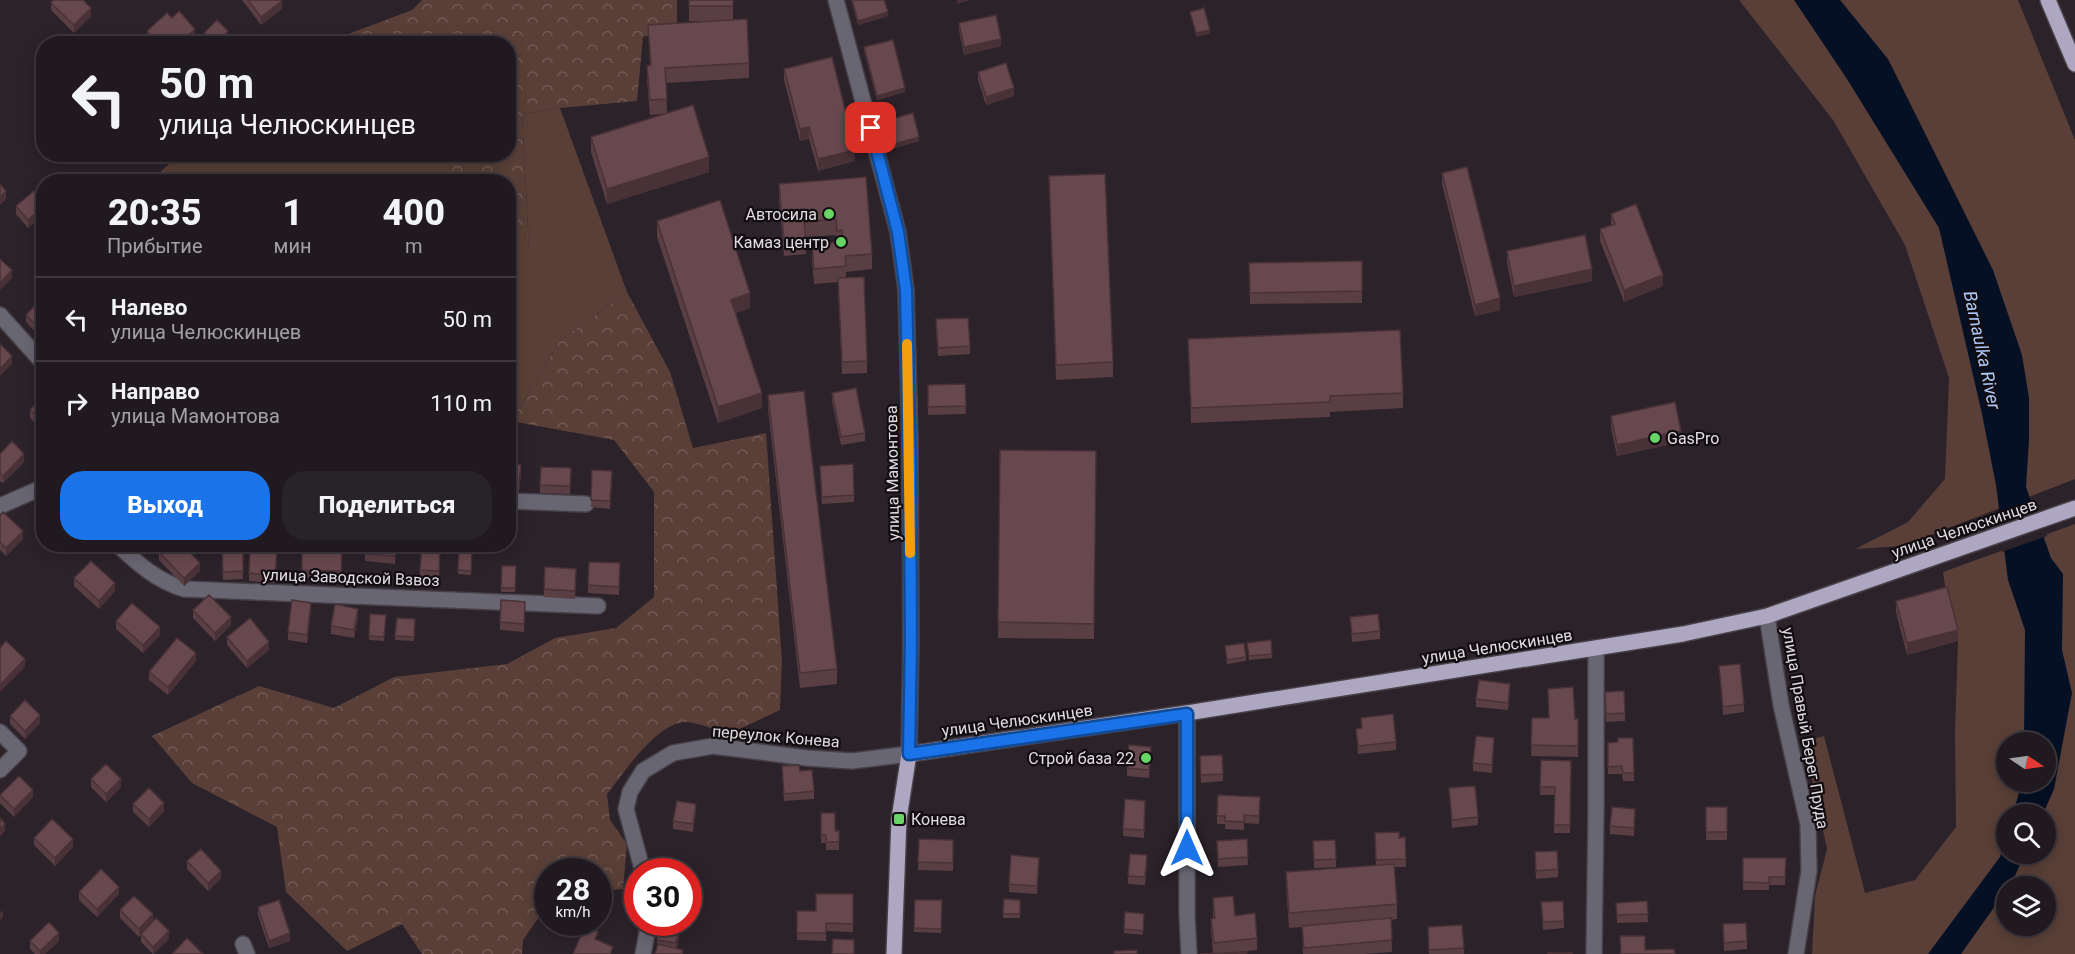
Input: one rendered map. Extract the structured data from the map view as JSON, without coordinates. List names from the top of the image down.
{
  "streets": {
    "main road": ["улица Мамонтова", "улица Челюскинцев"],
    "street": ["улица Заводской Взвоз", "улица Правый Берег Пруда", "переулок Конева"]
  },
  "crossings": [
    ["улица Мамонтова", "улица Челюскинцев"],
    ["улица Мамонтова", "переулок Конева"],
    ["улица Челюскинцев", "улица Правый Берег Пруда"],
    ["улица Челюскинцев", "переулок Конева"]
  ],
  "water": ["Barnaulka River"],
  "places": {
    "other": [
      "Автосила",
      "Камаз центр",
      "GasPro",
      "Строй база 22"
    ],
    "transit": ["Конева"]
  },
  "north": "right",
  "page": {
    "turn": ["50 m", "улица Челюскинцев"],
    "eta": [
      "20:35",
      "Прибытие",
      "1",
      "мин",
      "400",
      "m"
    ],
    "list": [
      {
        "name": "Налево",
        "note": "улица Челюскинцев",
        "value": "50 m"
      },
      {
        "name": "Направо",
        "note": "улица Мамонтова",
        "value": "110 m"
      }
    ],
    "buttons": ["Выход", "Поделиться"],
    "speed": "28 km/h",
    "limit": "30"
  }
}
